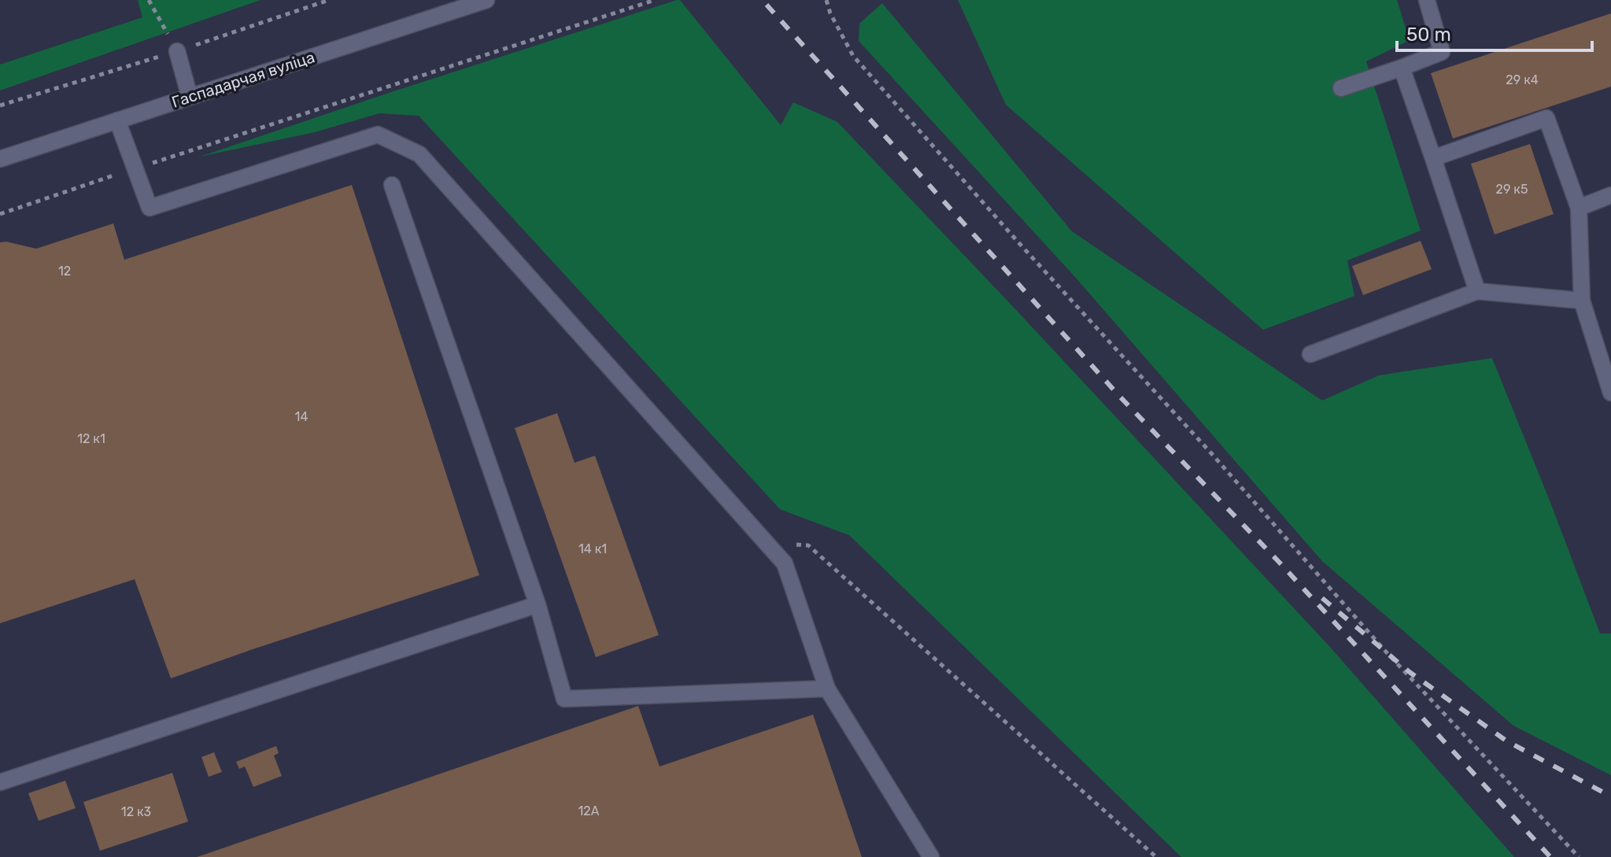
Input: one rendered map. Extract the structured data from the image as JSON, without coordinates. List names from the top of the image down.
{
  "streets": {
    "street": ["Гаспадарчая вуліца"]
  },
  "house_numbers": [
    "29 к4",
    "29 к5",
    "12",
    "14",
    "12 к1",
    "14 к1",
    "12А",
    "12 к3"
  ],
  "scale_bar": "50 m"
}
